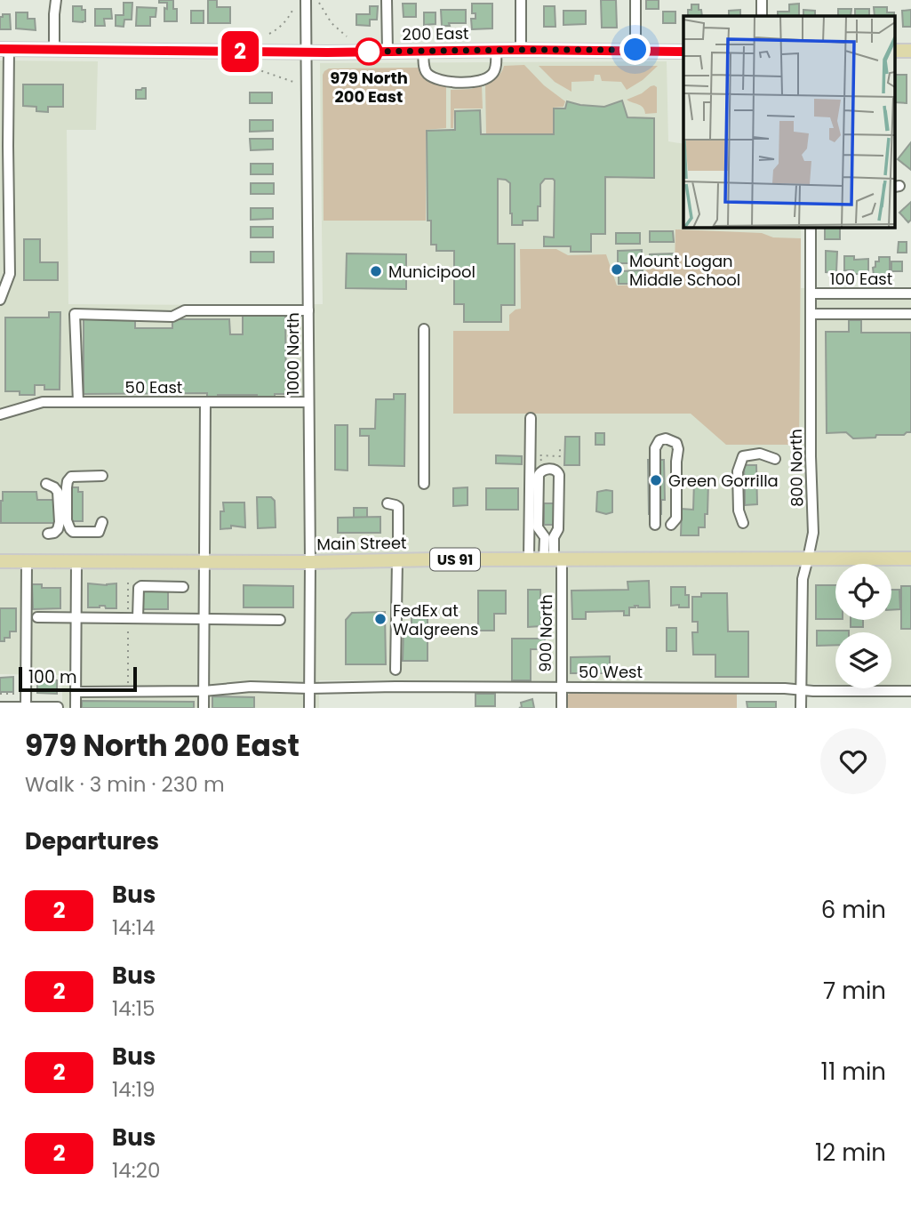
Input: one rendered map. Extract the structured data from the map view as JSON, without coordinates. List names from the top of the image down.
{
  "streets": {
    "main road": ["200 East", "Main Street", "US 91"],
    "street": [
      "100 East",
      "1000 North",
      "50 East",
      "800 North",
      "900 North",
      "50 West"
    ]
  },
  "crossings": [
    ["200 East", "1000 North"],
    ["100 East", "800 North"],
    ["1000 North", "50 East"],
    ["1000 North", "Main Street"],
    ["1000 North", "50 West"],
    ["800 North", "Main Street"],
    ["800 North", "50 West"],
    ["Main Street", "900 North"],
    ["900 North", "50 West"]
  ],
  "places": [
    "979 North 200 East",
    "Mount Logan Middle School",
    "Municipool",
    "Green Gorrilla",
    "FedEx at Walgreens"
  ],
  "lines": ["bus line 2"],
  "scale_bar": "100 m",
  "page": {
    "on_map": "2",
    "scale": "100 m",
    "heading": [
      ["979 North 200 East", "Walk · 3 min · 230 m"],
      "Departures"
    ],
    "list": [
      {
        "mark": "2",
        "name": "Bus",
        "note": "14:14",
        "value": "6 min"
      },
      {
        "mark": "2",
        "name": "Bus",
        "note": "14:15",
        "value": "7 min"
      },
      {
        "mark": "2",
        "name": "Bus",
        "note": "14:19",
        "value": "11 min"
      },
      {
        "mark": "2",
        "name": "Bus",
        "note": "14:20",
        "value": "12 min"
      }
    ]
  }
}
